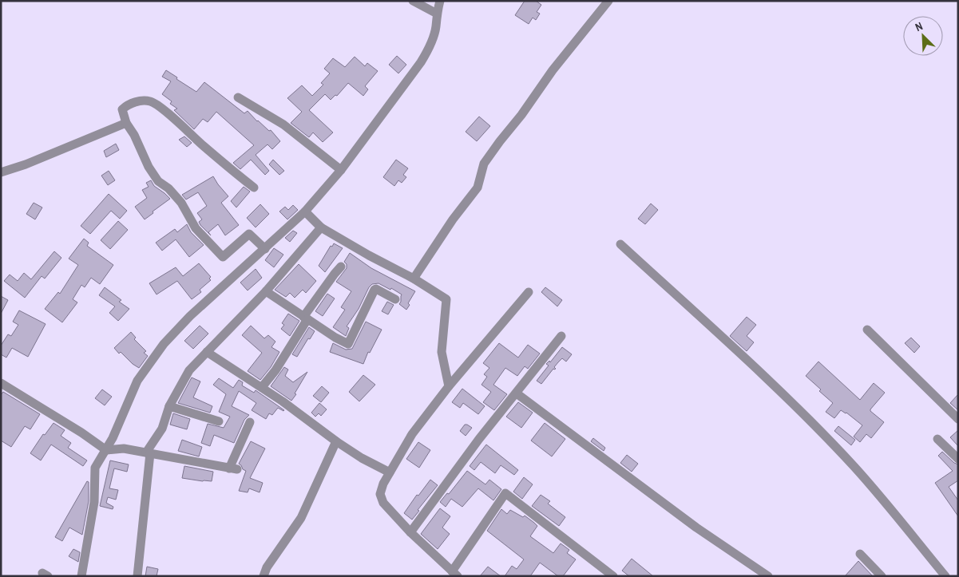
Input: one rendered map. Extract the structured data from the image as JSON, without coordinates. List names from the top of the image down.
{
  "north": "top left"
}
